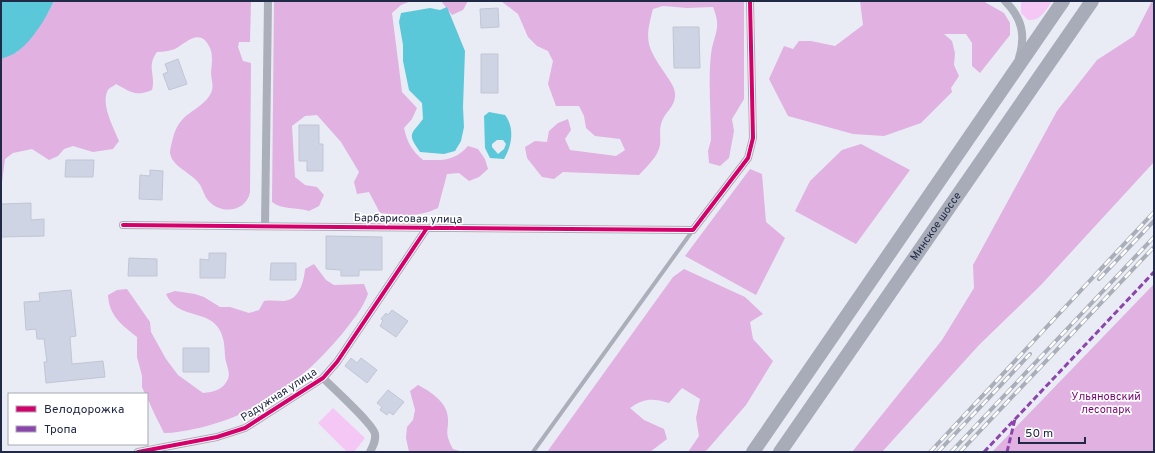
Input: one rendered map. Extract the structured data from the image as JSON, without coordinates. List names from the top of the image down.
{
  "streets": {
    "highway": ["Минское шоссе"],
    "street": ["Барбарисовая улица", "Радужная улица"]
  },
  "crossings": [
    ["Барбарисовая улица", "Радужная улица"]
  ],
  "parks": ["Ульяновский лесопарк"],
  "legend": ["Велодорожка", "Тропа"],
  "scale_bar": "50 m"
}
